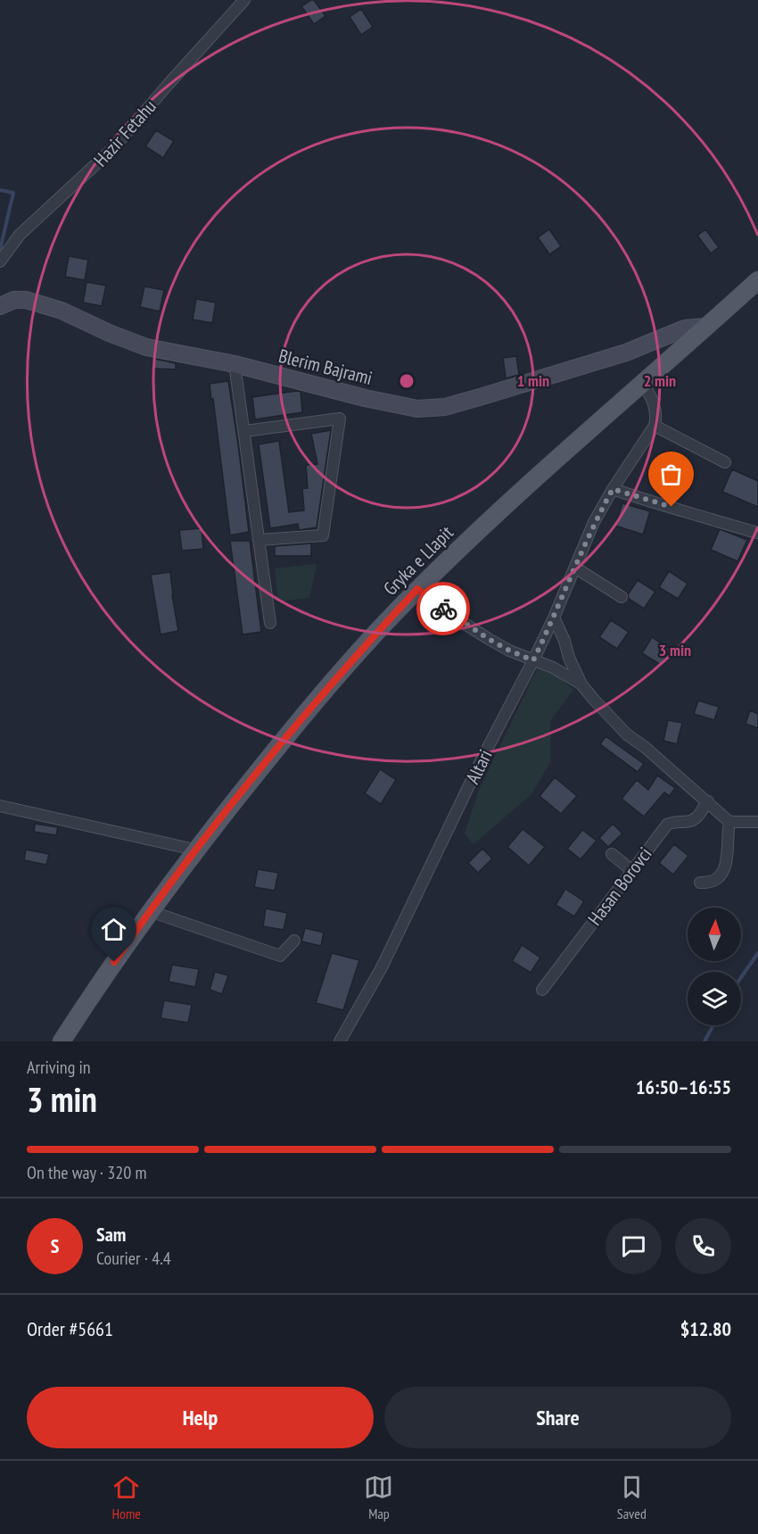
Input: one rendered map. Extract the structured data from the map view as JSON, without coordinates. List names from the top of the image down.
{
  "streets": {
    "main road": ["Gryka e Llapit"],
    "street": [
      "Hazir Fetahu",
      "Blerim Bajrami",
      "Altari",
      "Hasan Borovci"
    ]
  },
  "crossings": [
    ["Blerim Bajrami", "Gryka e Llapit"]
  ],
  "north": "top",
  "page": {
    "heading": ["3 min", "Arriving in", "16:50–16:55"],
    "panel": [
      "Sam",
      "Courier · 4.4",
      "Order #5661",
      "$12.80"
    ],
    "bar": "On the way · 320 m",
    "round": "S",
    "buttons": ["Help", "Share"],
    "tabs": ["Home", "Map", "Saved"]
  },
  "rings": ["1 min", "2 min", "3 min"]
}
